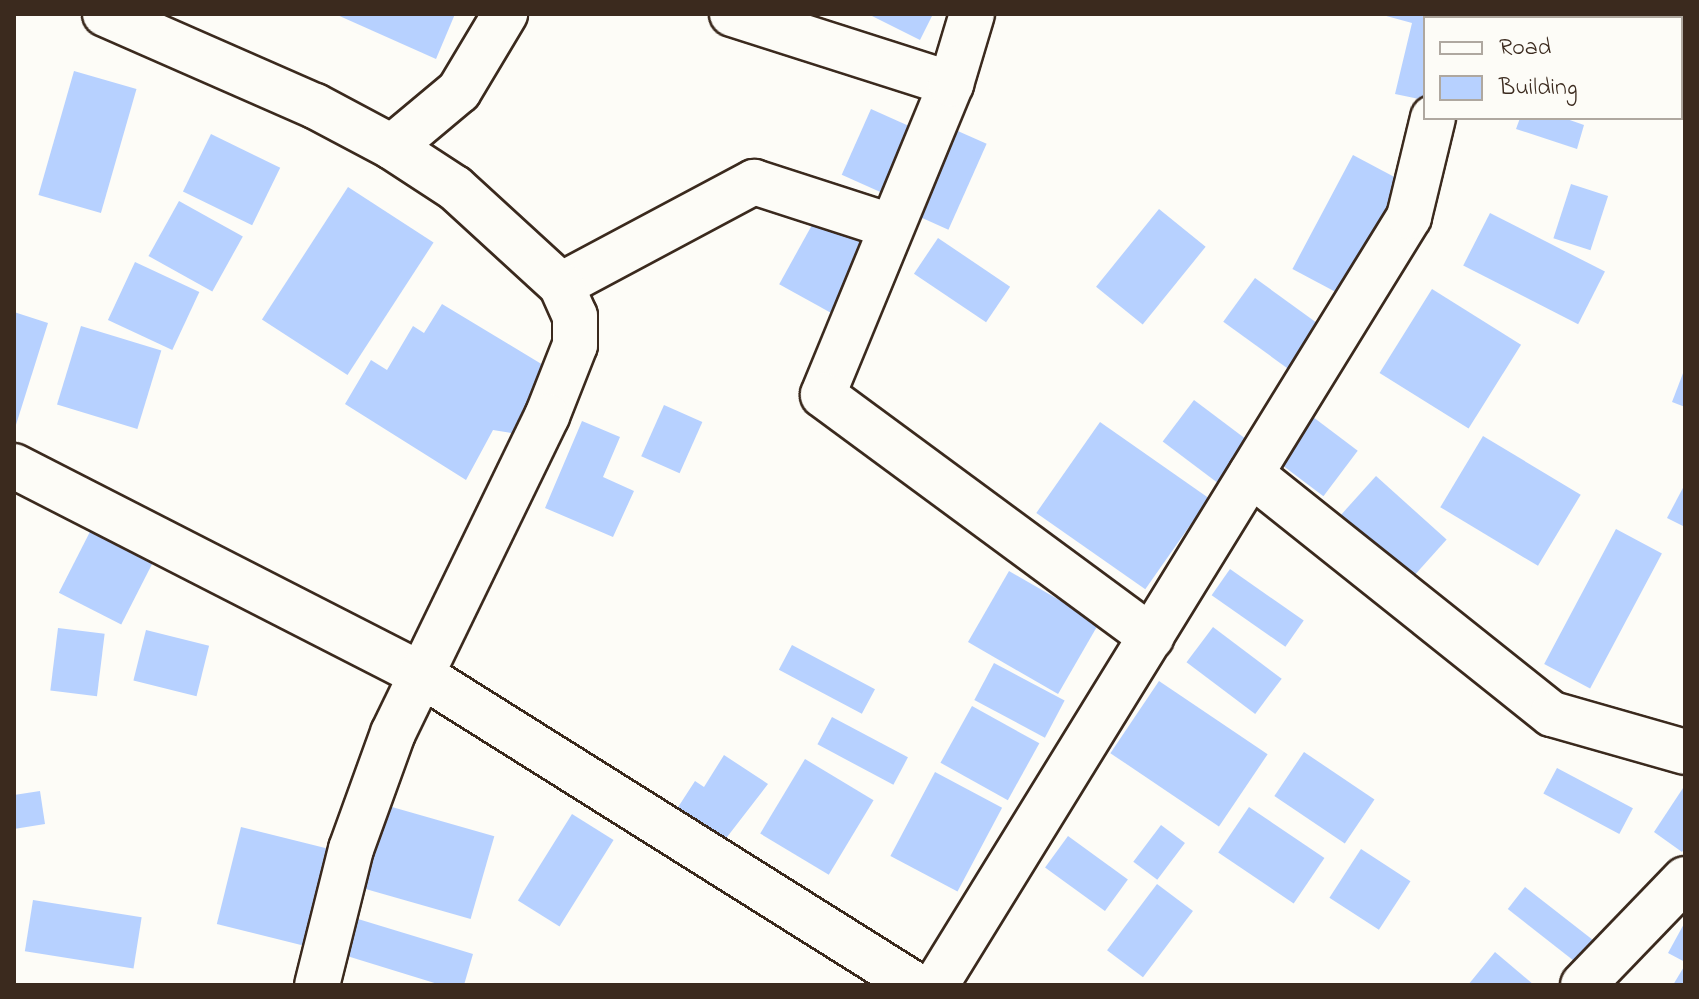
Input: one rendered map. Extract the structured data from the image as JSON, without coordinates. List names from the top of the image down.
{
  "legend": ["Road", "Building"]
}
